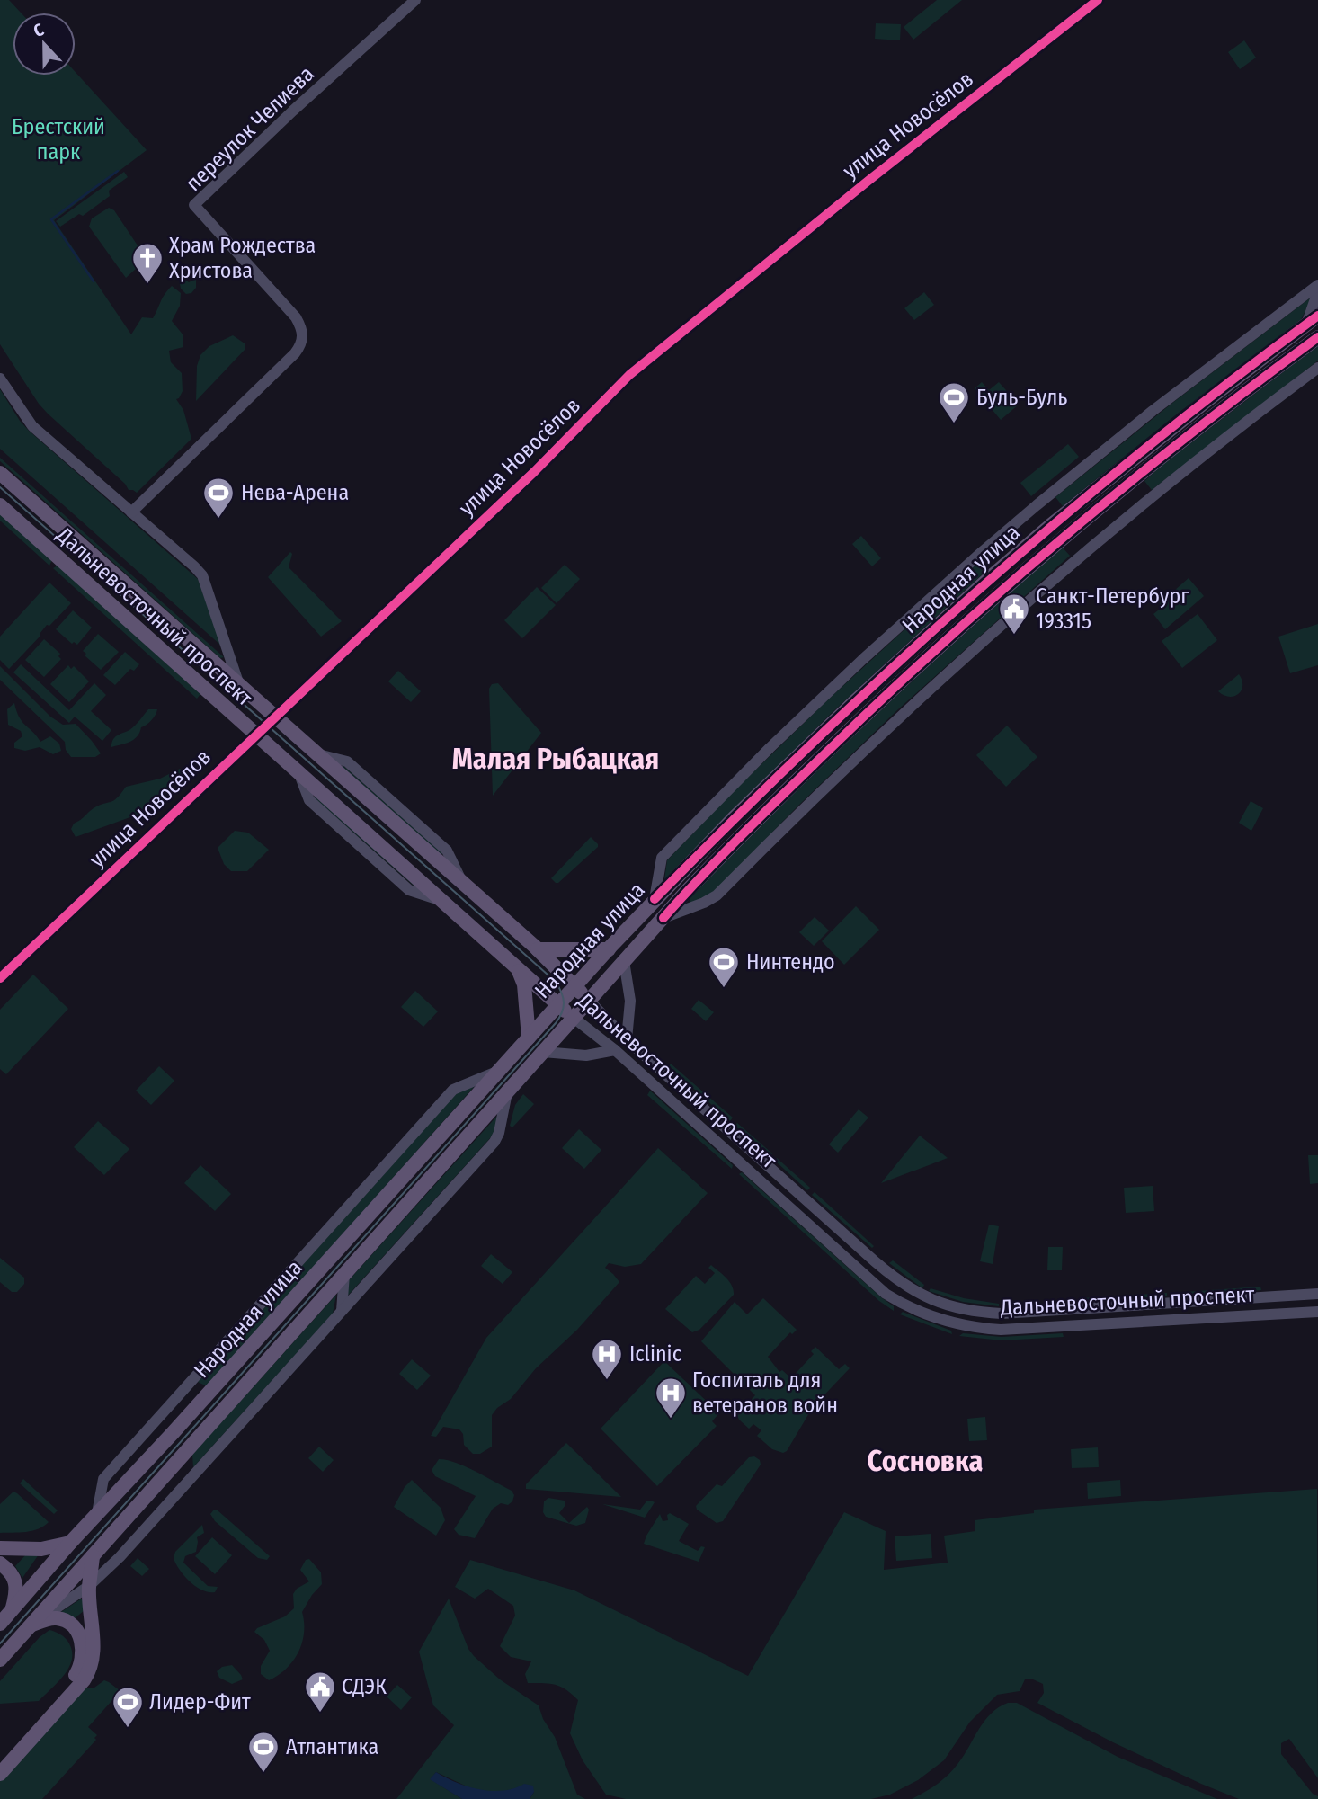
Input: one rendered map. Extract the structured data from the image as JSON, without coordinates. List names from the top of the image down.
{
  "streets": {
    "main road": ["Народная улица", "Дальневосточный проспект"],
    "street": ["улица Новосёлов", "переулок Челиева"]
  },
  "crossings": [
    ["улица Новосёлов", "Дальневосточный проспект"],
    ["переулок Челиева", "Дальневосточный проспект"],
    ["Народная улица", "Дальневосточный проспект"]
  ],
  "districts": ["Малая Рыбацкая", "Сосновка"],
  "parks": ["Брестский парк"],
  "places": {
    "church": ["Храм Рождества Христова"],
    "sports": [
      "Буль-Буль",
      "Нева-Арена",
      "Нинтендо",
      "Лидер-Фит",
      "Атлантика"
    ],
    "public building": ["Санкт-Петербург 193315", "СДЭК"],
    "hospital": ["Iclinic", "Госпиталь для ветеранов войн"]
  },
  "north": "top"
}
